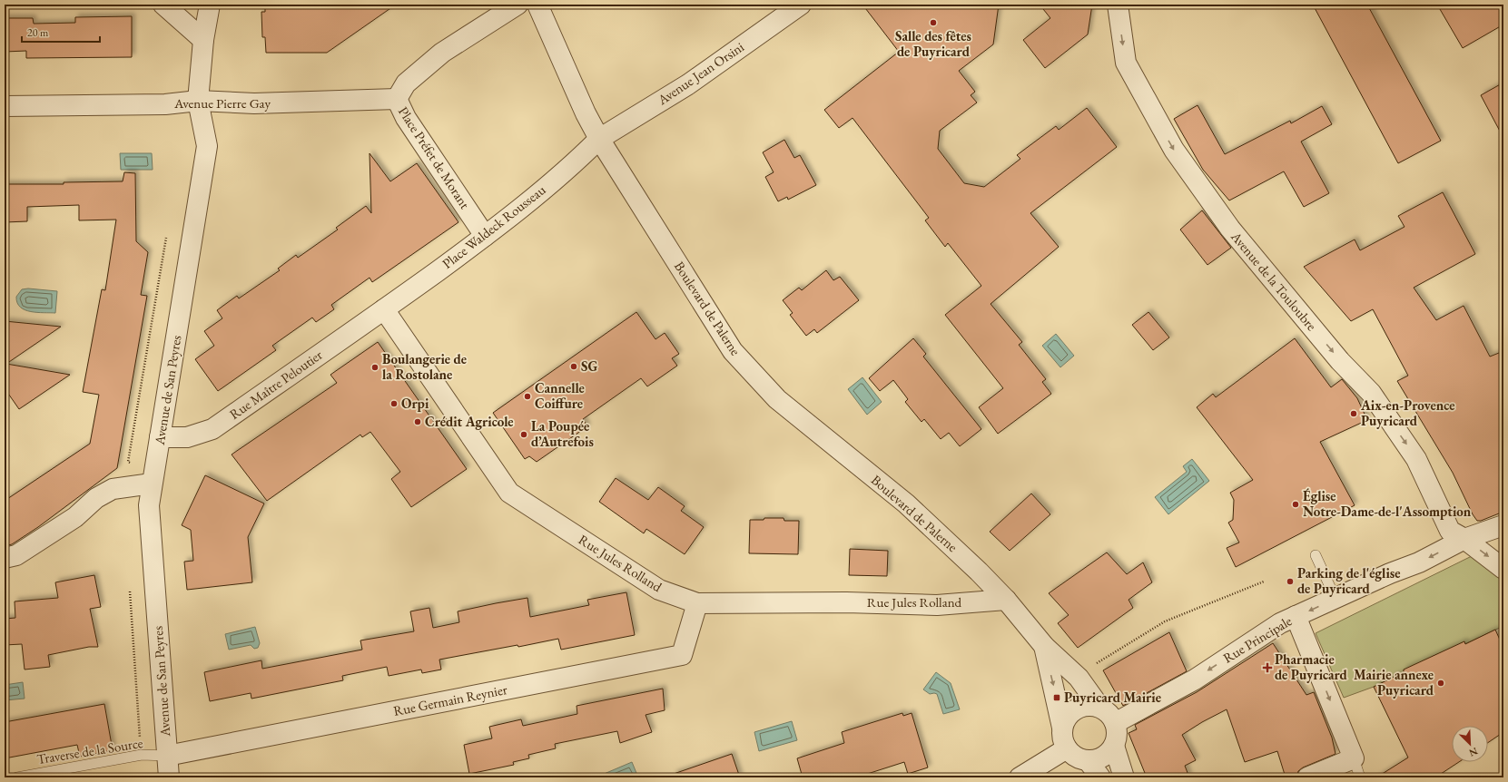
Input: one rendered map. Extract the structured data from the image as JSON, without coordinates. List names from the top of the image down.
{
  "streets": {
    "street": [
      "Avenue Jean Orsini",
      "Avenue Pierre Gay",
      "Place Préfet de Morant",
      "Place Waldeck Rousseau",
      "Avenue de la Touloubre",
      "Boulevard de Palerne",
      "Rue Maître Peloutier",
      "Avenue de San Peyres",
      "Rue Jules Rolland",
      "Rue Principale",
      "Rue Germain Reynier"
    ],
    "lane": ["Traverse de la Source"]
  },
  "crossings": [
    ["Avenue Jean Orsini", "Place Waldeck Rousseau"],
    ["Avenue Jean Orsini", "Boulevard de Palerne"],
    ["Avenue Pierre Gay", "Place Préfet de Morant"],
    ["Avenue Pierre Gay", "Avenue de San Peyres"],
    ["Place Préfet de Morant", "Place Waldeck Rousseau"],
    ["Place Waldeck Rousseau", "Boulevard de Palerne"],
    ["Place Waldeck Rousseau", "Rue Maître Peloutier"],
    ["Place Waldeck Rousseau", "Rue Jules Rolland"],
    ["Avenue de la Touloubre", "Rue Principale"],
    ["Boulevard de Palerne", "Rue Jules Rolland"],
    ["Boulevard de Palerne", "Rue Principale"],
    ["Rue Maître Peloutier", "Avenue de San Peyres"],
    ["Rue Maître Peloutier", "Rue Jules Rolland"],
    ["Avenue de San Peyres", "Rue Germain Reynier"],
    ["Avenue de San Peyres", "Traverse de la Source"],
    ["Rue Jules Rolland", "Rue Germain Reynier"],
    ["Rue Germain Reynier", "Traverse de la Source"]
  ],
  "one_way": ["Avenue de la Touloubre", "Rue Principale"],
  "places": {
    "other": [
      "Salle des fêtes de Puyricard",
      "SG",
      "Boulangerie de la Rostolane",
      "Cannelle Coiffure",
      "Orpi",
      "Aix-en-Provence Puyricard",
      "Crédit Agricole",
      "La Poupée d’Autrefois",
      "Église Notre-Dame-de-l'Assomption",
      "Parking de l'église de Puyricard",
      "Mairie annexe Puyricard"
    ],
    "health": ["Pharmacie de Puyricard"],
    "transit": ["Puyricard Mairie"]
  },
  "scale_bar": "20 m",
  "north": "bottom right"
}
